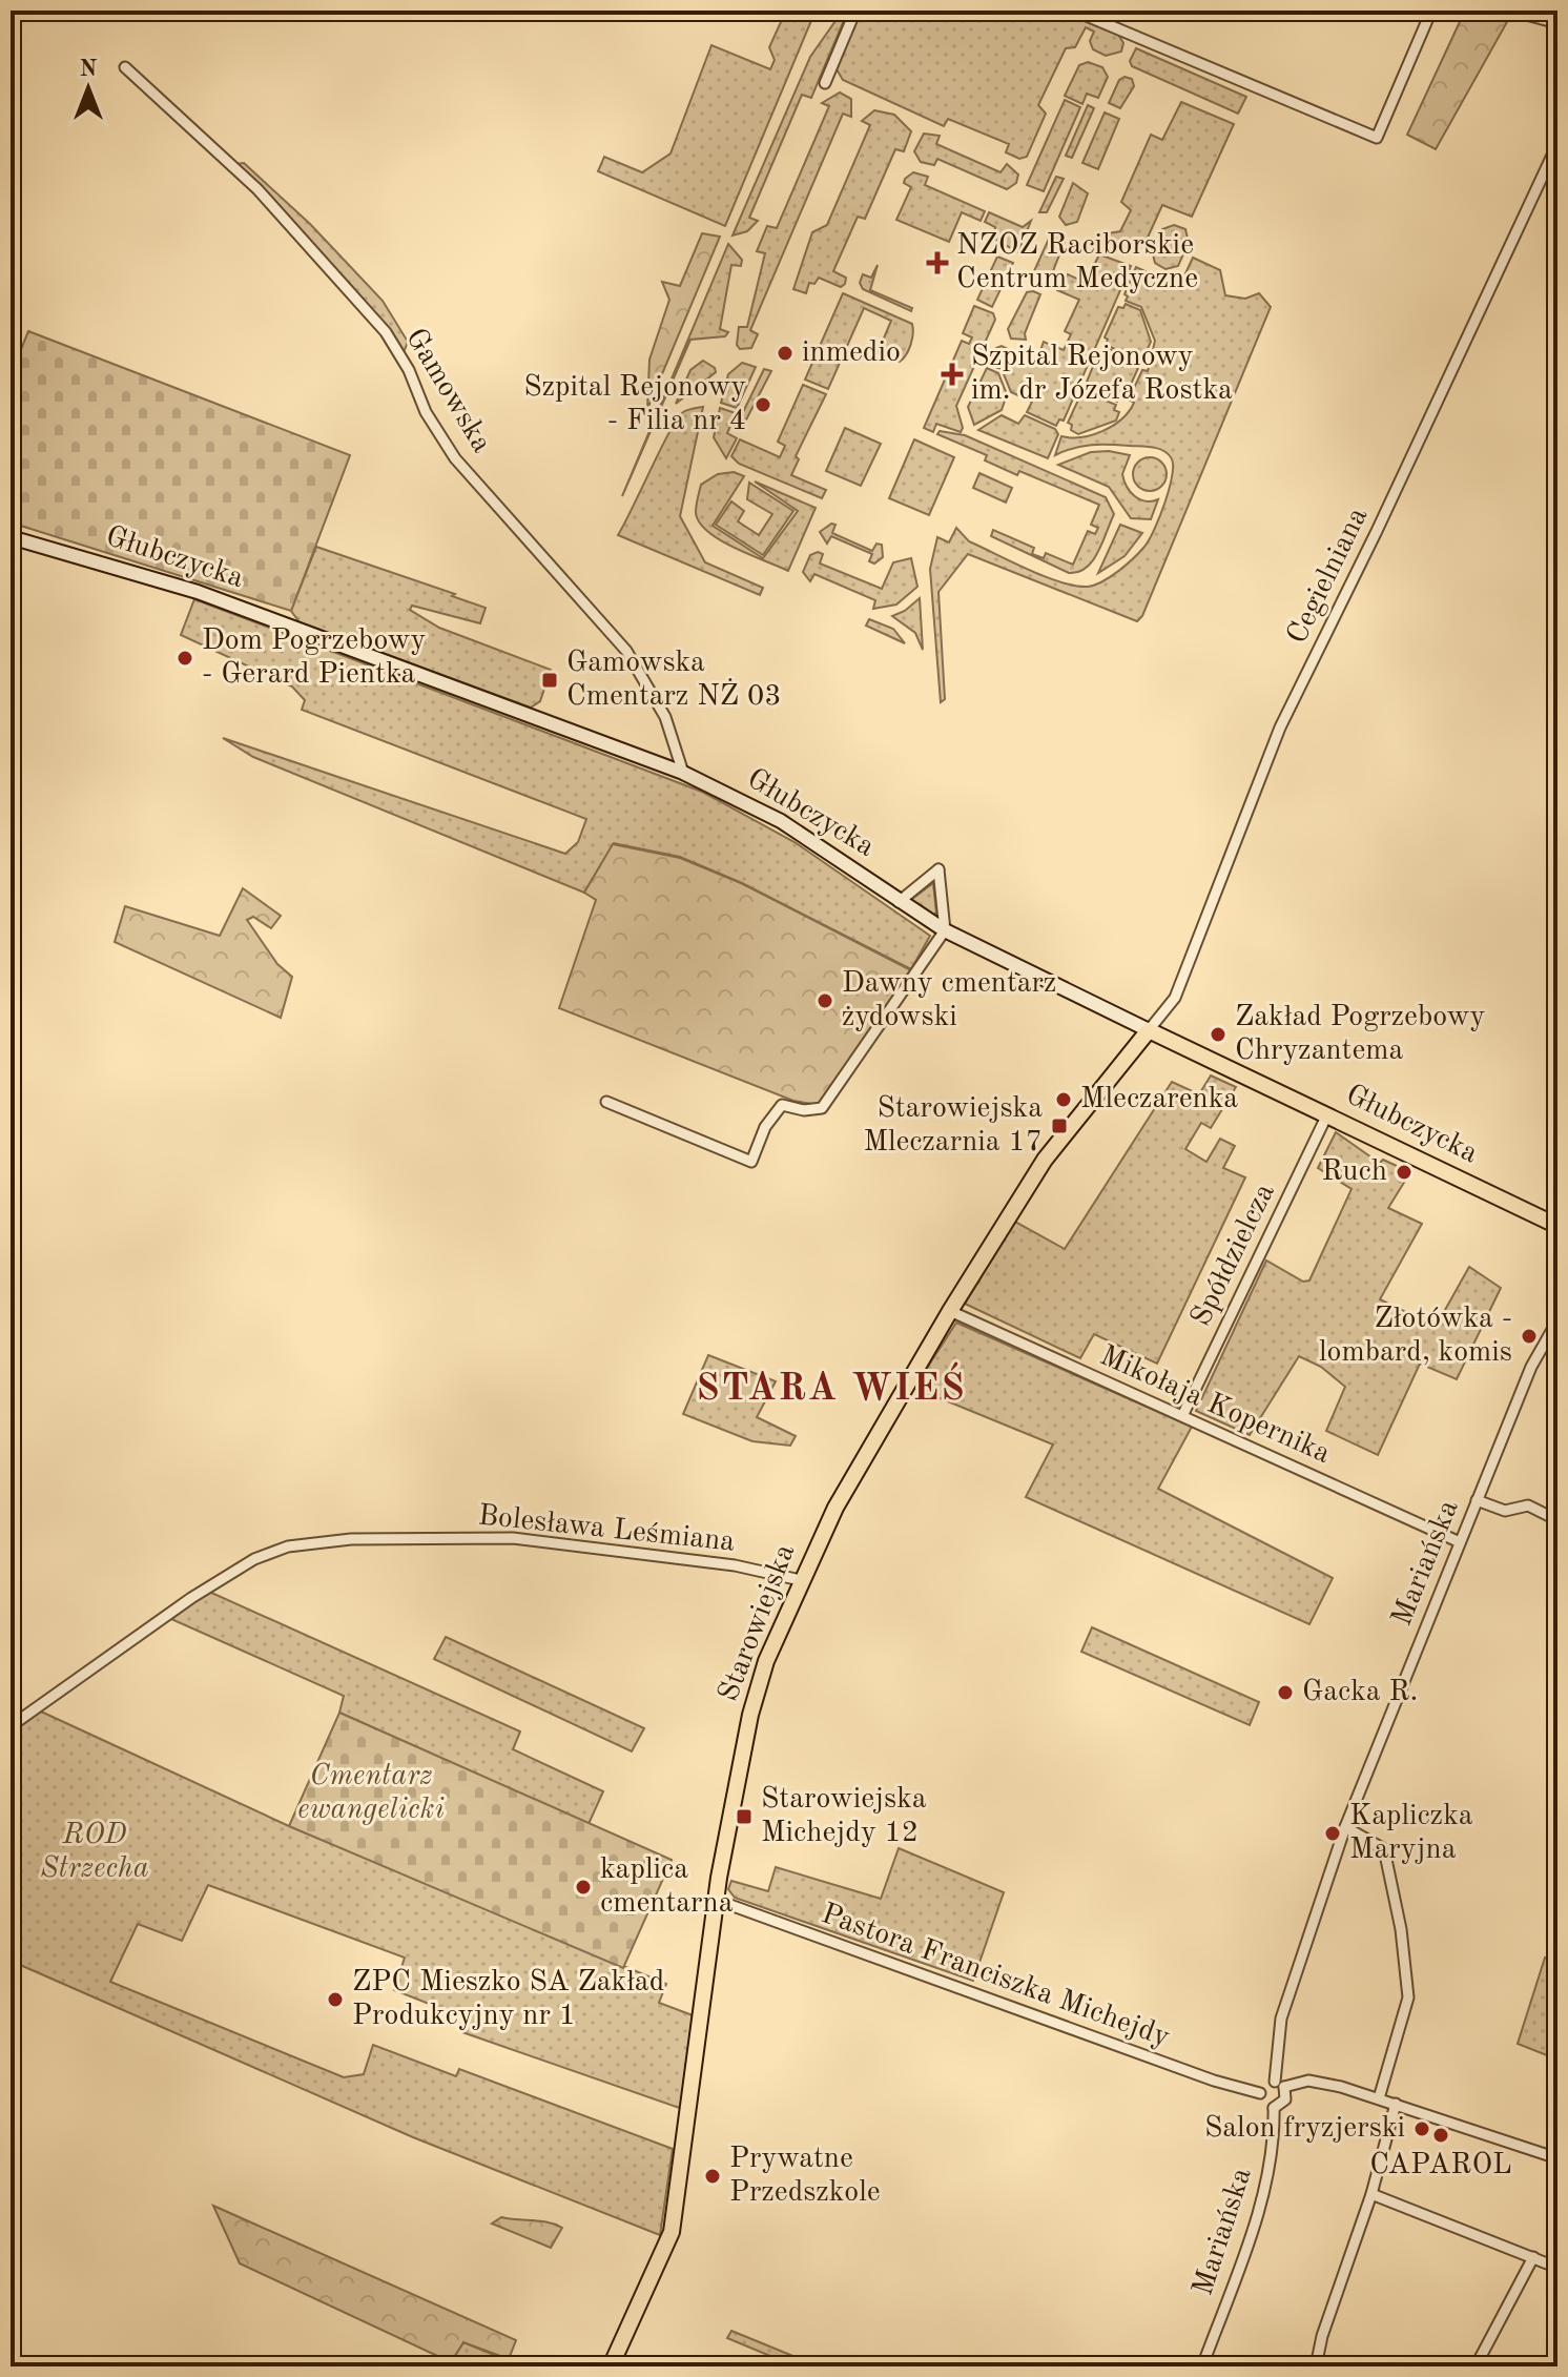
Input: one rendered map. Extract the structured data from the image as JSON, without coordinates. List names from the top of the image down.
{
  "streets": {
    "main road": ["Głubczycka", "Starowiejska"],
    "street": [
      "Gamowska",
      "Cegielniana",
      "Spółdzielcza",
      "Mikołaja Kopernika",
      "Bolesława Leśmiana",
      "Mariańska",
      "Pastora Franciszka Michejdy"
    ]
  },
  "crossings": [
    ["Gamowska", "Głubczycka"],
    ["Głubczycka", "Cegielniana"],
    ["Głubczycka", "Spółdzielcza"],
    ["Głubczycka", "Starowiejska"],
    ["Cegielniana", "Starowiejska"],
    ["Spółdzielcza", "Mikołaja Kopernika"],
    ["Mikołaja Kopernika", "Mariańska"],
    ["Mikołaja Kopernika", "Starowiejska"],
    ["Mariańska", "Pastora Franciszka Michejdy"],
    ["Starowiejska", "Pastora Franciszka Michejdy"]
  ],
  "districts": ["STARA WIEŚ"],
  "parks": ["Cmentarz ewangelicki", "ROD Strzecha"],
  "places": {
    "health": ["NZOZ Raciborskie Centrum Medyczne", "Szpital Rejonowy im. dr Józefa Rostka"],
    "other": [
      "inmedio",
      "Szpital Rejonowy - Filia nr 4",
      "Dom Pogrzebowy - Gerard Pientka",
      "Dawny cmentarz żydowski",
      "Zakład Pogrzebowy Chryzantema",
      "Mleczarenka",
      "Ruch",
      "Złotówka - lombard, komis",
      "Gacka R.",
      "Kapliczka Maryjna",
      "kaplica cmentarna",
      "ZPC Mieszko SA Zakład Produkcyjny nr 1",
      "Salon fryzjerski",
      "CAPAROL",
      "Prywatne Przedszkole"
    ],
    "transit": ["Gamowska Cmentarz NŻ 03", "Starowiejska Mleczarnia 17", "Starowiejska Michejdy 12"]
  },
  "north": "top"
}
